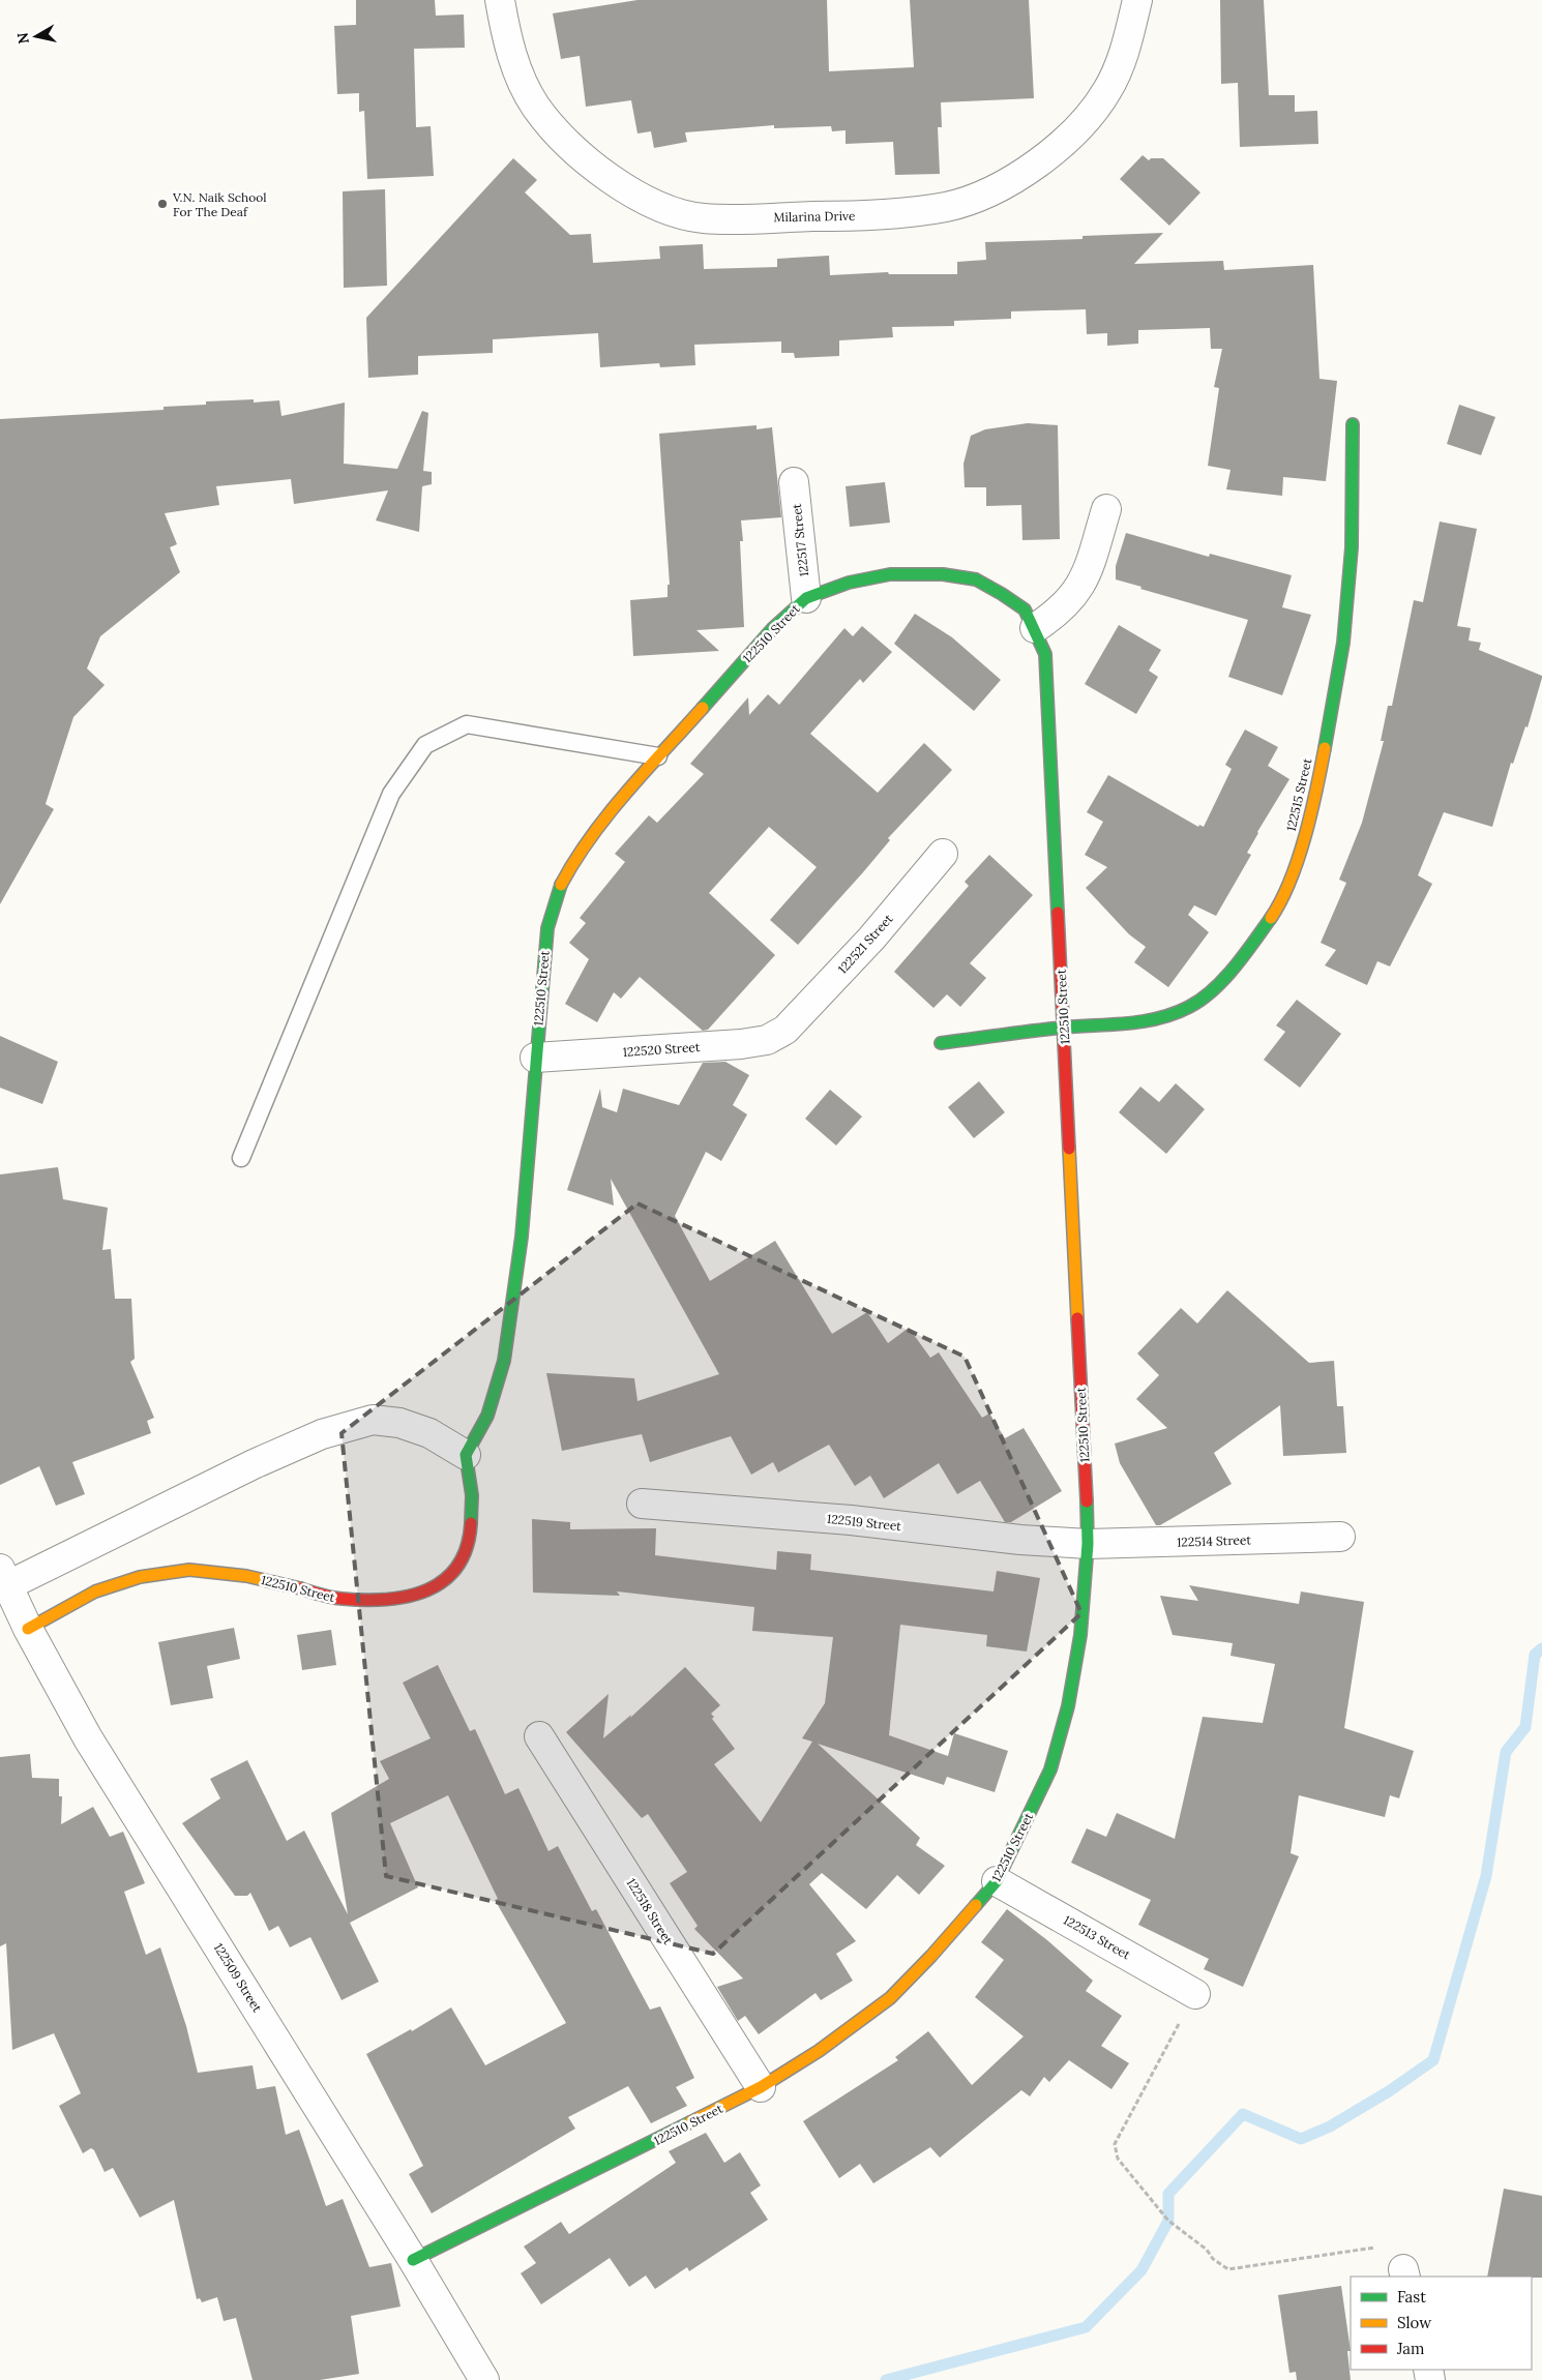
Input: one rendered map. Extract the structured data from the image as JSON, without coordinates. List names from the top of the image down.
{
  "streets": {
    "street": [
      "Milarina Drive",
      "122517 Street",
      "122510 Street",
      "122515 Street",
      "122521 Street",
      "122520 Street",
      "122519 Street",
      "122514 Street",
      "122518 Street",
      "122513 Street",
      "122509 Street"
    ]
  },
  "crossings": [
    ["122517 Street", "122510 Street"],
    ["122510 Street", "122515 Street"],
    ["122510 Street", "122520 Street"],
    ["122510 Street", "122519 Street"],
    ["122510 Street", "122514 Street"],
    ["122510 Street", "122518 Street"],
    ["122510 Street", "122513 Street"],
    ["122510 Street", "122509 Street"],
    ["122521 Street", "122520 Street"],
    ["122519 Street", "122514 Street"]
  ],
  "places": ["V.N. Naik School For The Deaf"],
  "legend": ["Fast", "Slow", "Jam"],
  "north": "left"
}
